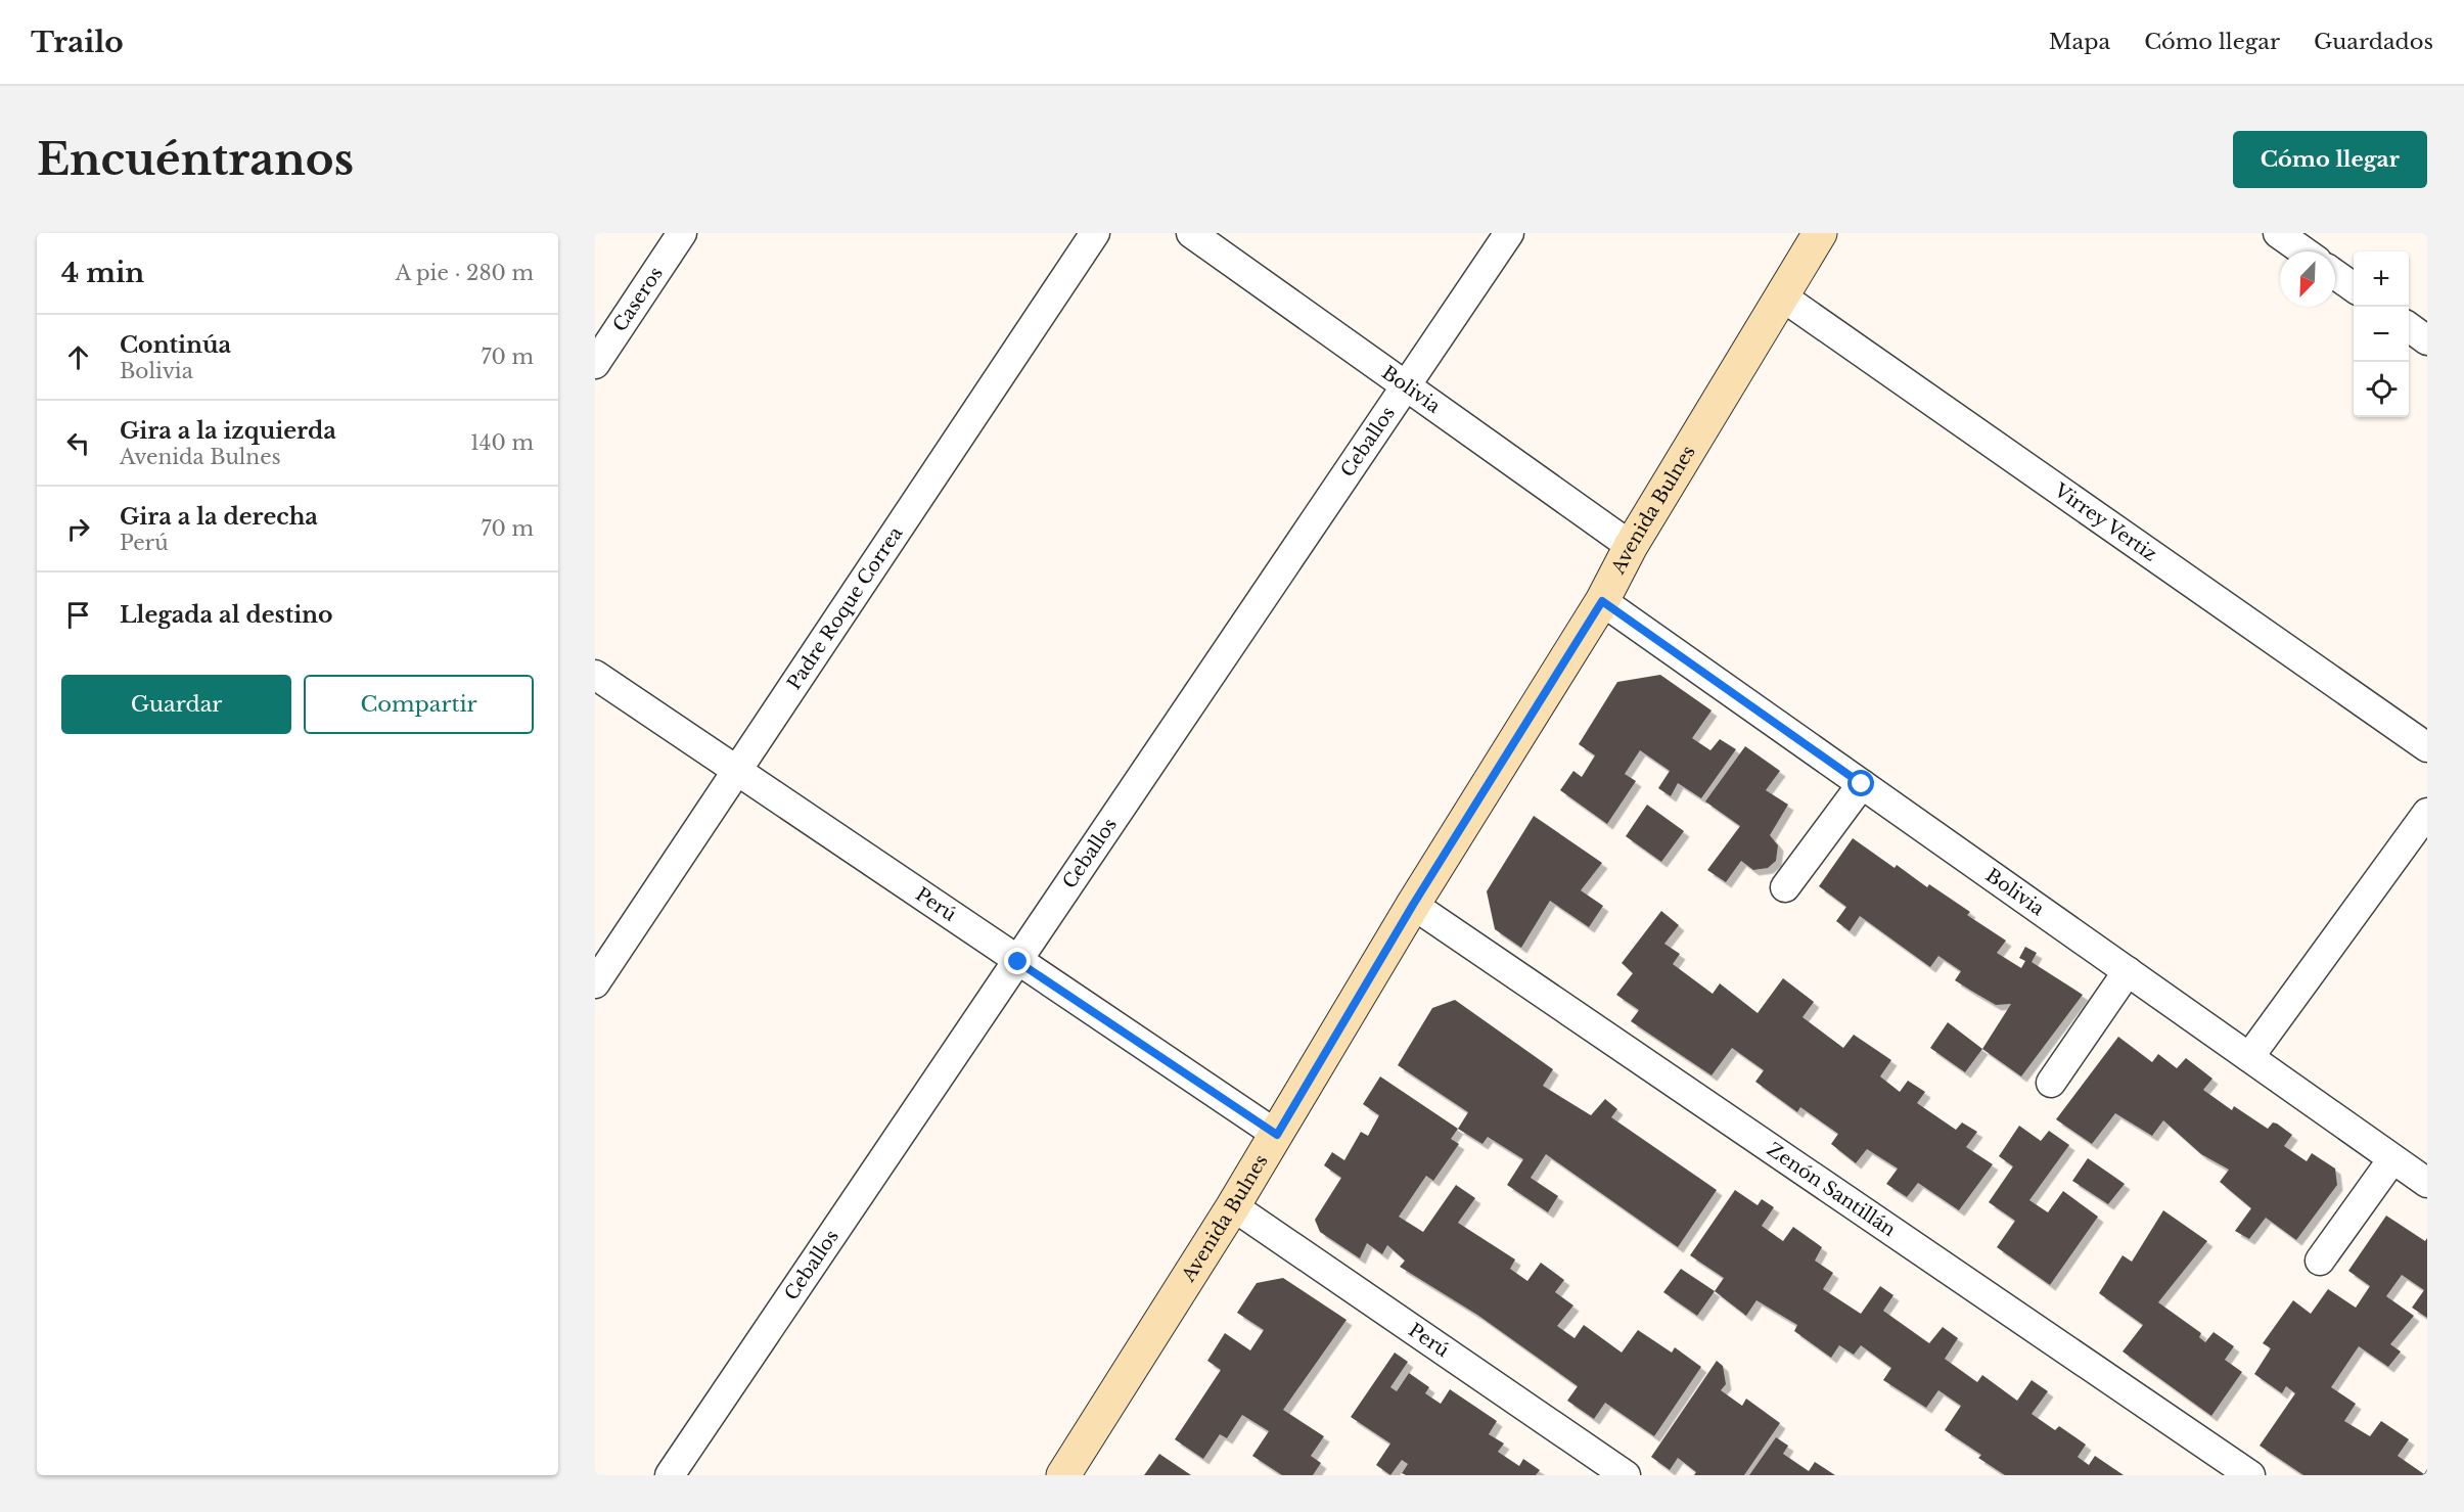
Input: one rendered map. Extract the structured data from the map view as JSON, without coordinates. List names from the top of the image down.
{
  "streets": {
    "street": [
      "Caseros",
      "Bolivia",
      "Ceballos",
      "Avenida Bulnes",
      "Virrey Vertiz",
      "Padre Roque Correa",
      "Perú",
      "Zenón Santillán"
    ]
  },
  "crossings": [
    ["Bolivia", "Ceballos"],
    ["Bolivia", "Avenida Bulnes"],
    ["Ceballos", "Perú"],
    ["Avenida Bulnes", "Virrey Vertiz"],
    ["Avenida Bulnes", "Perú"],
    ["Avenida Bulnes", "Zenón Santillán"],
    ["Padre Roque Correa", "Perú"]
  ],
  "north": "bottom left",
  "page": {
    "header": "Trailo",
    "nav": ["Mapa", "Cómo llegar", "Guardados"],
    "buttons": [
      "Cómo llegar",
      ["Guardar", "Compartir"]
    ],
    "title": "Encuéntranos",
    "heading": ["4 min", "A pie · 280 m"],
    "map_buttons": ["+", "−"],
    "list": [
      ["Continúa", "Bolivia", "70 m"],
      ["Gira a la izquierda", "Avenida Bulnes", "140 m"],
      ["Gira a la derecha", "Perú", "70 m"],
      "Llegada al destino"
    ]
  }
}
